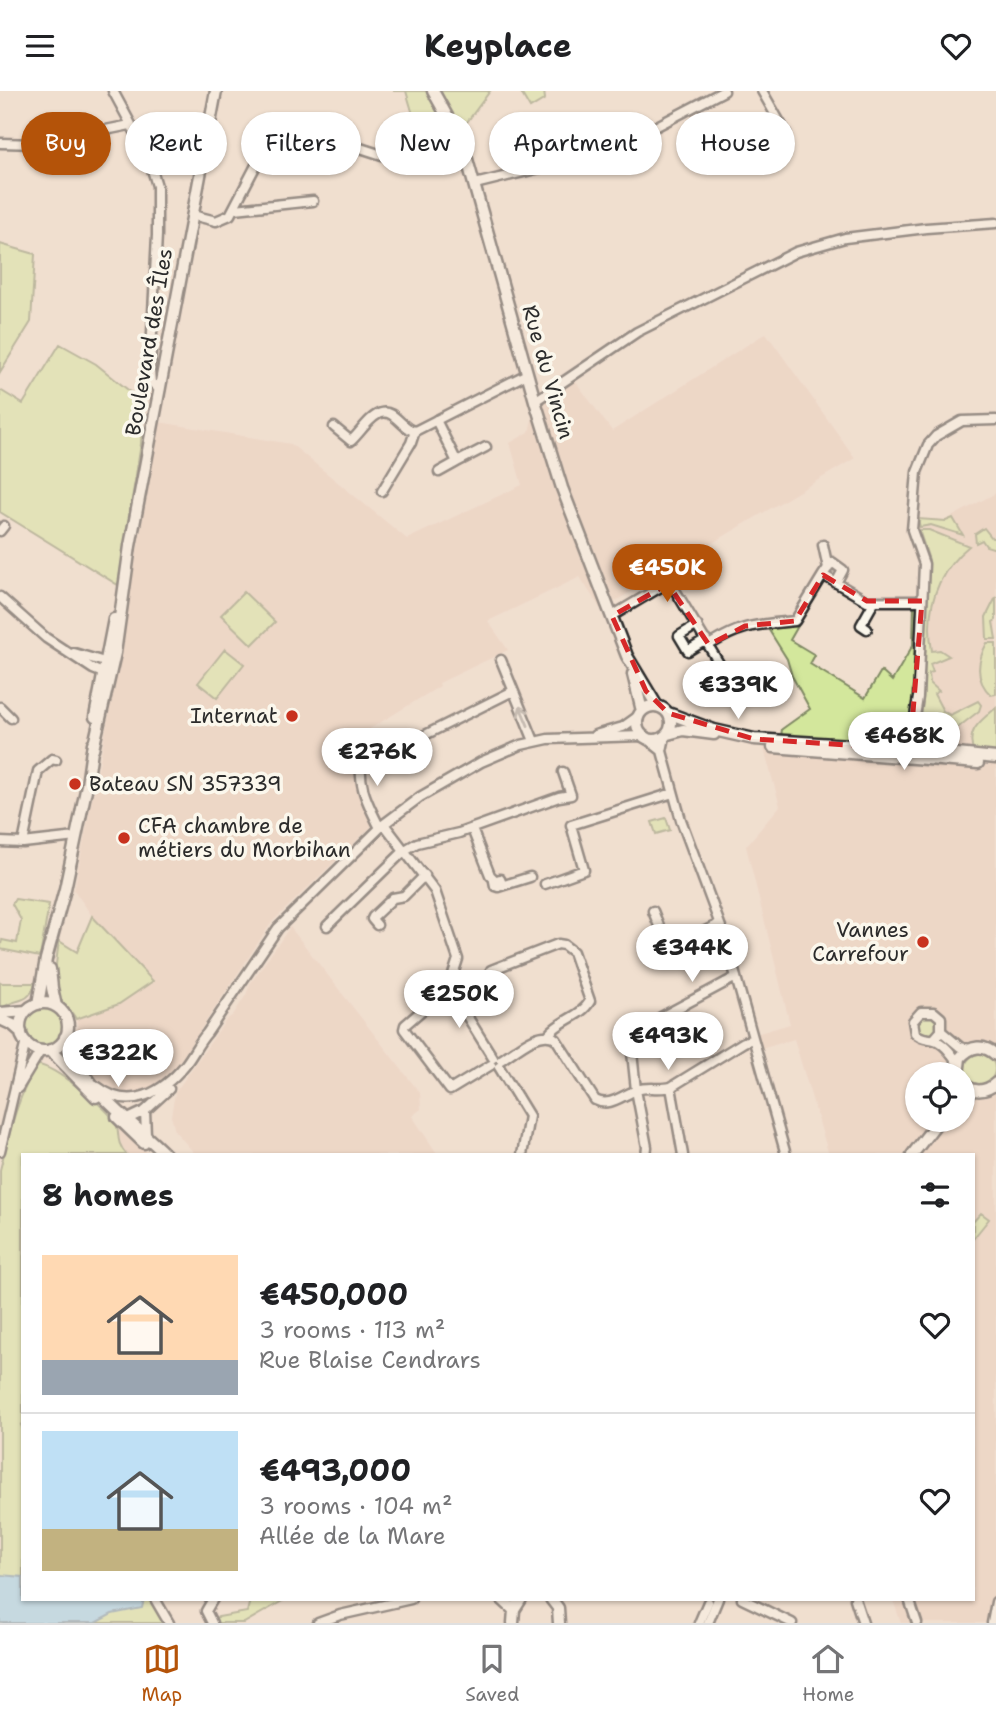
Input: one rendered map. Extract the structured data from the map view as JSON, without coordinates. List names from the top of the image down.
{
  "streets": {
    "main road": ["Boulevard des Îles", "Rue du Vincin"]
  },
  "places": [
    "Internat",
    "Bateau SN 357339",
    "CFA chambre de métiers du Morbihan",
    "Vannes Carrefour"
  ],
  "page": {
    "header": "Keyplace",
    "chip": [
      "Buy",
      "Rent",
      "Filters",
      "New",
      "Apartment",
      "House"
    ],
    "price": [
      "€450K",
      "€339K",
      "€468K",
      "€276K",
      "€344K",
      "€250K",
      "€493K",
      "€322K"
    ],
    "heading": "8 homes",
    "list": [
      {
        "name": "€450,000",
        "note": "3 rooms · 113 m² · Rue Blaise Cendrars"
      },
      {
        "name": "€493,000",
        "note": "3 rooms · 104 m² · Allée de la Mare"
      }
    ],
    "tabs": ["Map", "Saved", "Home"]
  }
}
